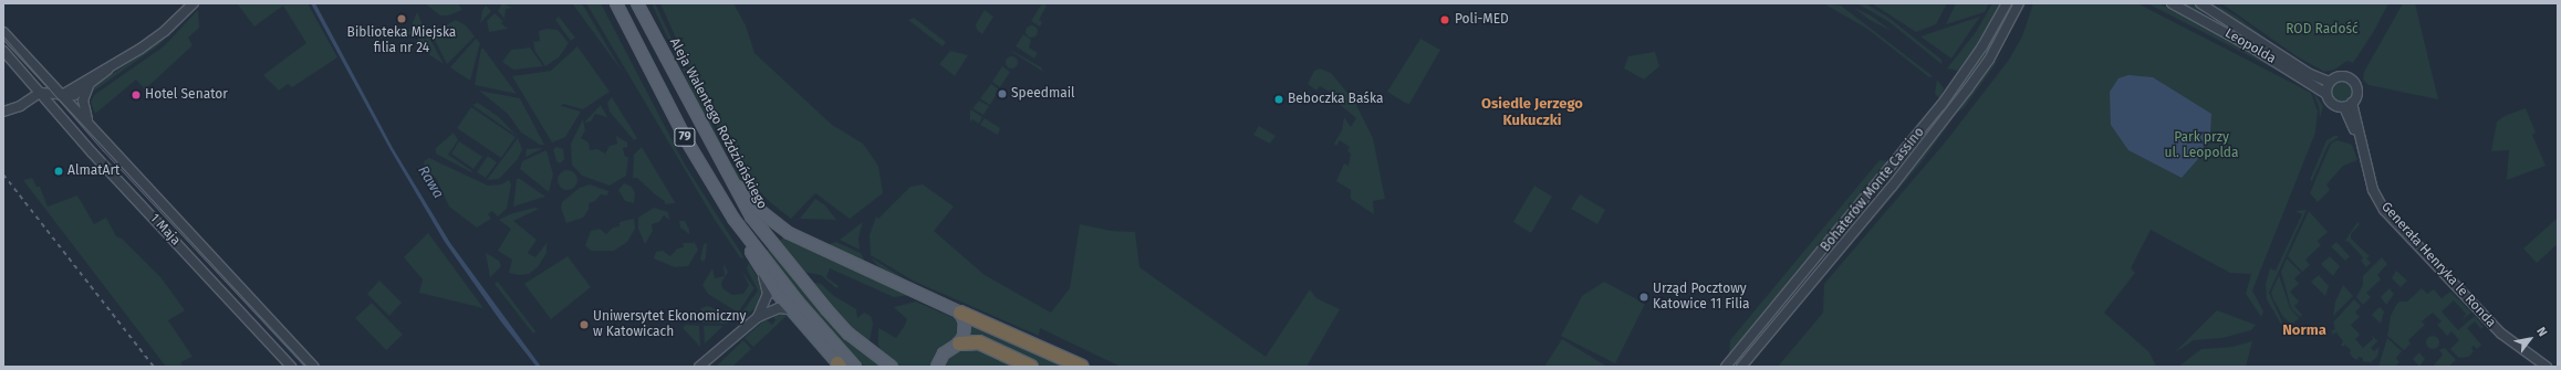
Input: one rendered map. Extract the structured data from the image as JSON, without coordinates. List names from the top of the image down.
{
  "streets": {
    "main road": ["Aleja Walentego Roździeńskiego", "79"],
    "street": [
      "Leopolda",
      "Bohaterów Monte Cassino",
      "1 Maja",
      "Generała Henryka le Ronda"
    ]
  },
  "crossings": [
    ["Leopolda", "Generała Henryka le Ronda"]
  ],
  "districts": ["Osiedle Jerzego Kukuczki", "Norma"],
  "water": ["Rawa"],
  "parks": ["ROD Radość", "Park przy ul. Leopolda"],
  "places": [
    "Biblioteka Miejska filia nr 24",
    "Poli-MED",
    "Speedmail",
    "Hotel Senator",
    "Beboczka Baśka",
    "AlmatArt",
    "Urząd Pocztowy Katowice 11 Filia",
    "Uniwersytet Ekonomiczny w Katowicach"
  ],
  "north": "top right"
}
